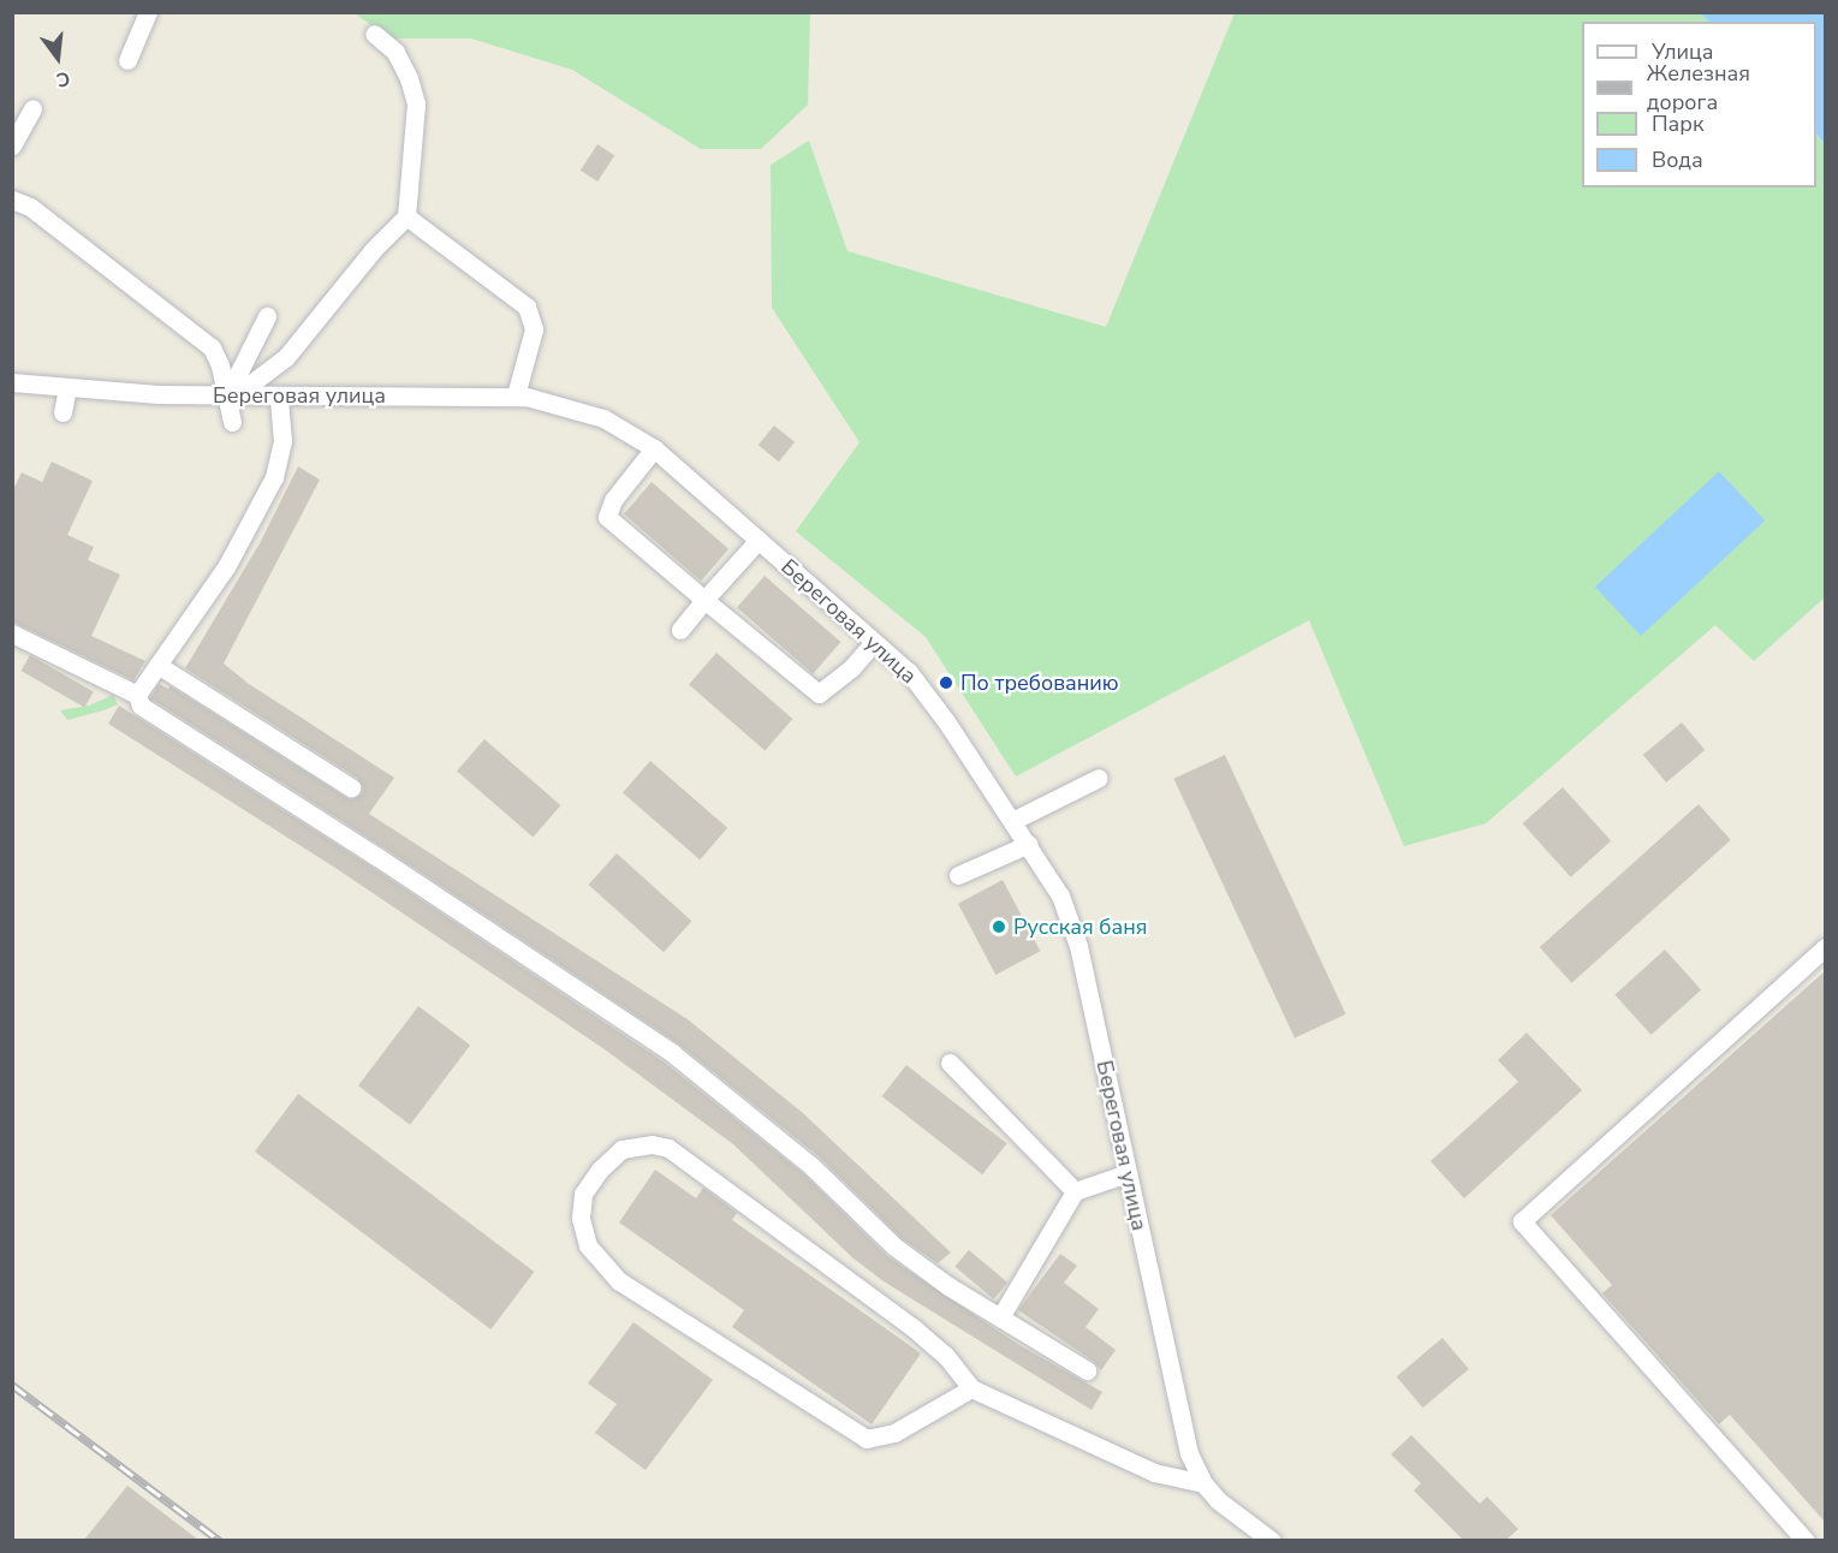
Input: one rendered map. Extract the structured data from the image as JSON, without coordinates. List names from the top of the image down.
{
  "streets": {
    "street": ["Береговая улица"]
  },
  "places": ["По требованию", "Русская баня"],
  "legend": [
    "Улица",
    "Железная дорога",
    "Парк",
    "Вода"
  ],
  "north": "bottom"
}
